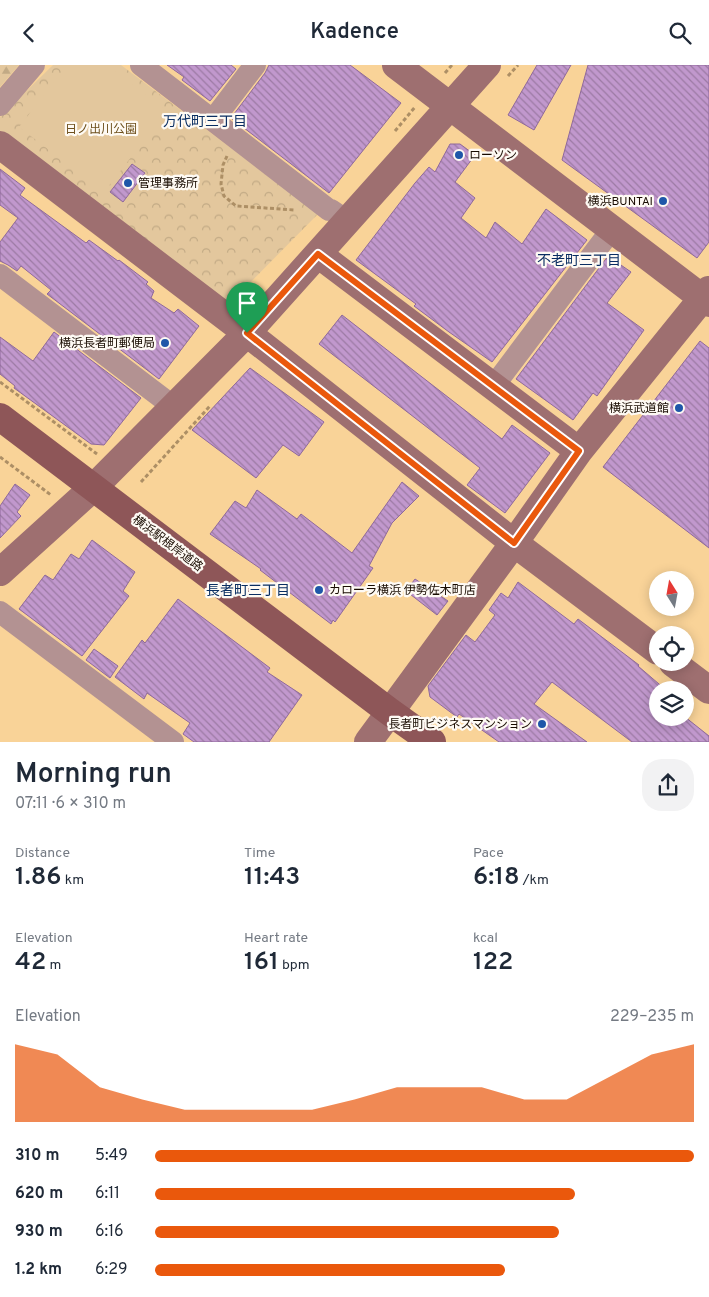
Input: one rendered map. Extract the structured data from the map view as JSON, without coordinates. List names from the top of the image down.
{
  "streets": {
    "main road": ["横浜駅根岸道路"]
  },
  "districts": ["万代町三丁目", "不老町三丁目", "長者町三丁目"],
  "parks": ["日ノ出川公園"],
  "places": [
    "ローソン",
    "管理事務所",
    "横浜BUNTAI",
    "横浜長者町郵便局",
    "横浜武道館",
    "カローラ横浜 伊勢佐木町店",
    "長者町ビジネスマンション"
  ],
  "north": "top",
  "page": {
    "header": "Kadence",
    "heading": ["Morning run", "07:11 · 6 × 310 m"],
    "stats": [
      ["Distance", "1.86 km"],
      ["Time", "11:43"],
      ["Pace", "6:18 /km"],
      ["Elevation", "42 m"],
      ["Heart rate", "161 bpm"],
      ["kcal", "122"]
    ],
    "chart": ["Elevation", "229–235 m"],
    "list": [
      {
        "name": "310 m",
        "note": "5:49"
      },
      {
        "name": "620 m",
        "note": "6:11"
      },
      {
        "name": "930 m",
        "note": "6:16"
      },
      {
        "name": "1.2 km",
        "note": "6:29"
      }
    ]
  }
}
